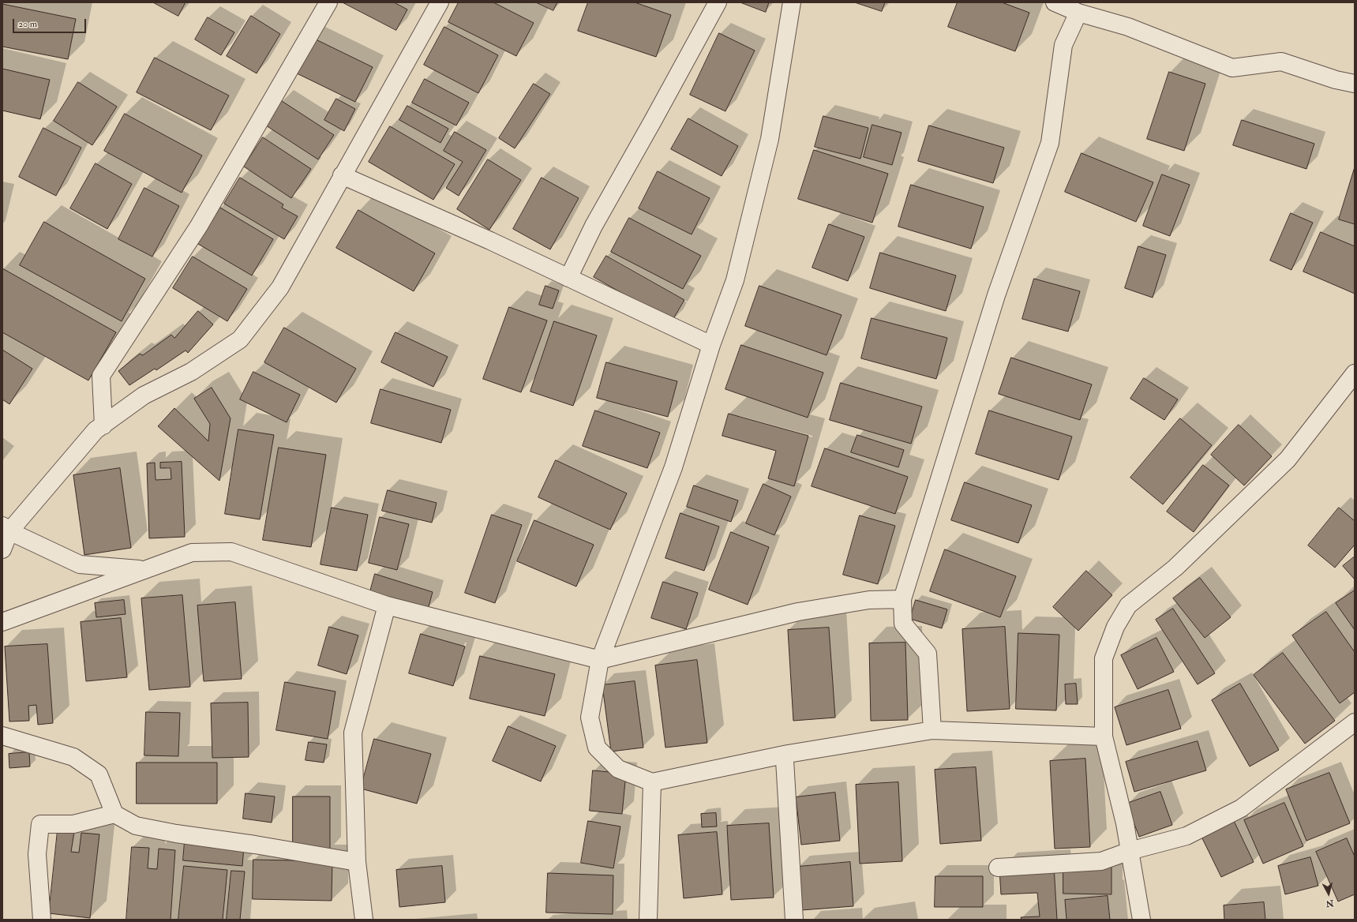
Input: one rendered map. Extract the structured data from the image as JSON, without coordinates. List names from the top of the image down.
{
  "scale_bar": "20 m",
  "north": "bottom"
}
